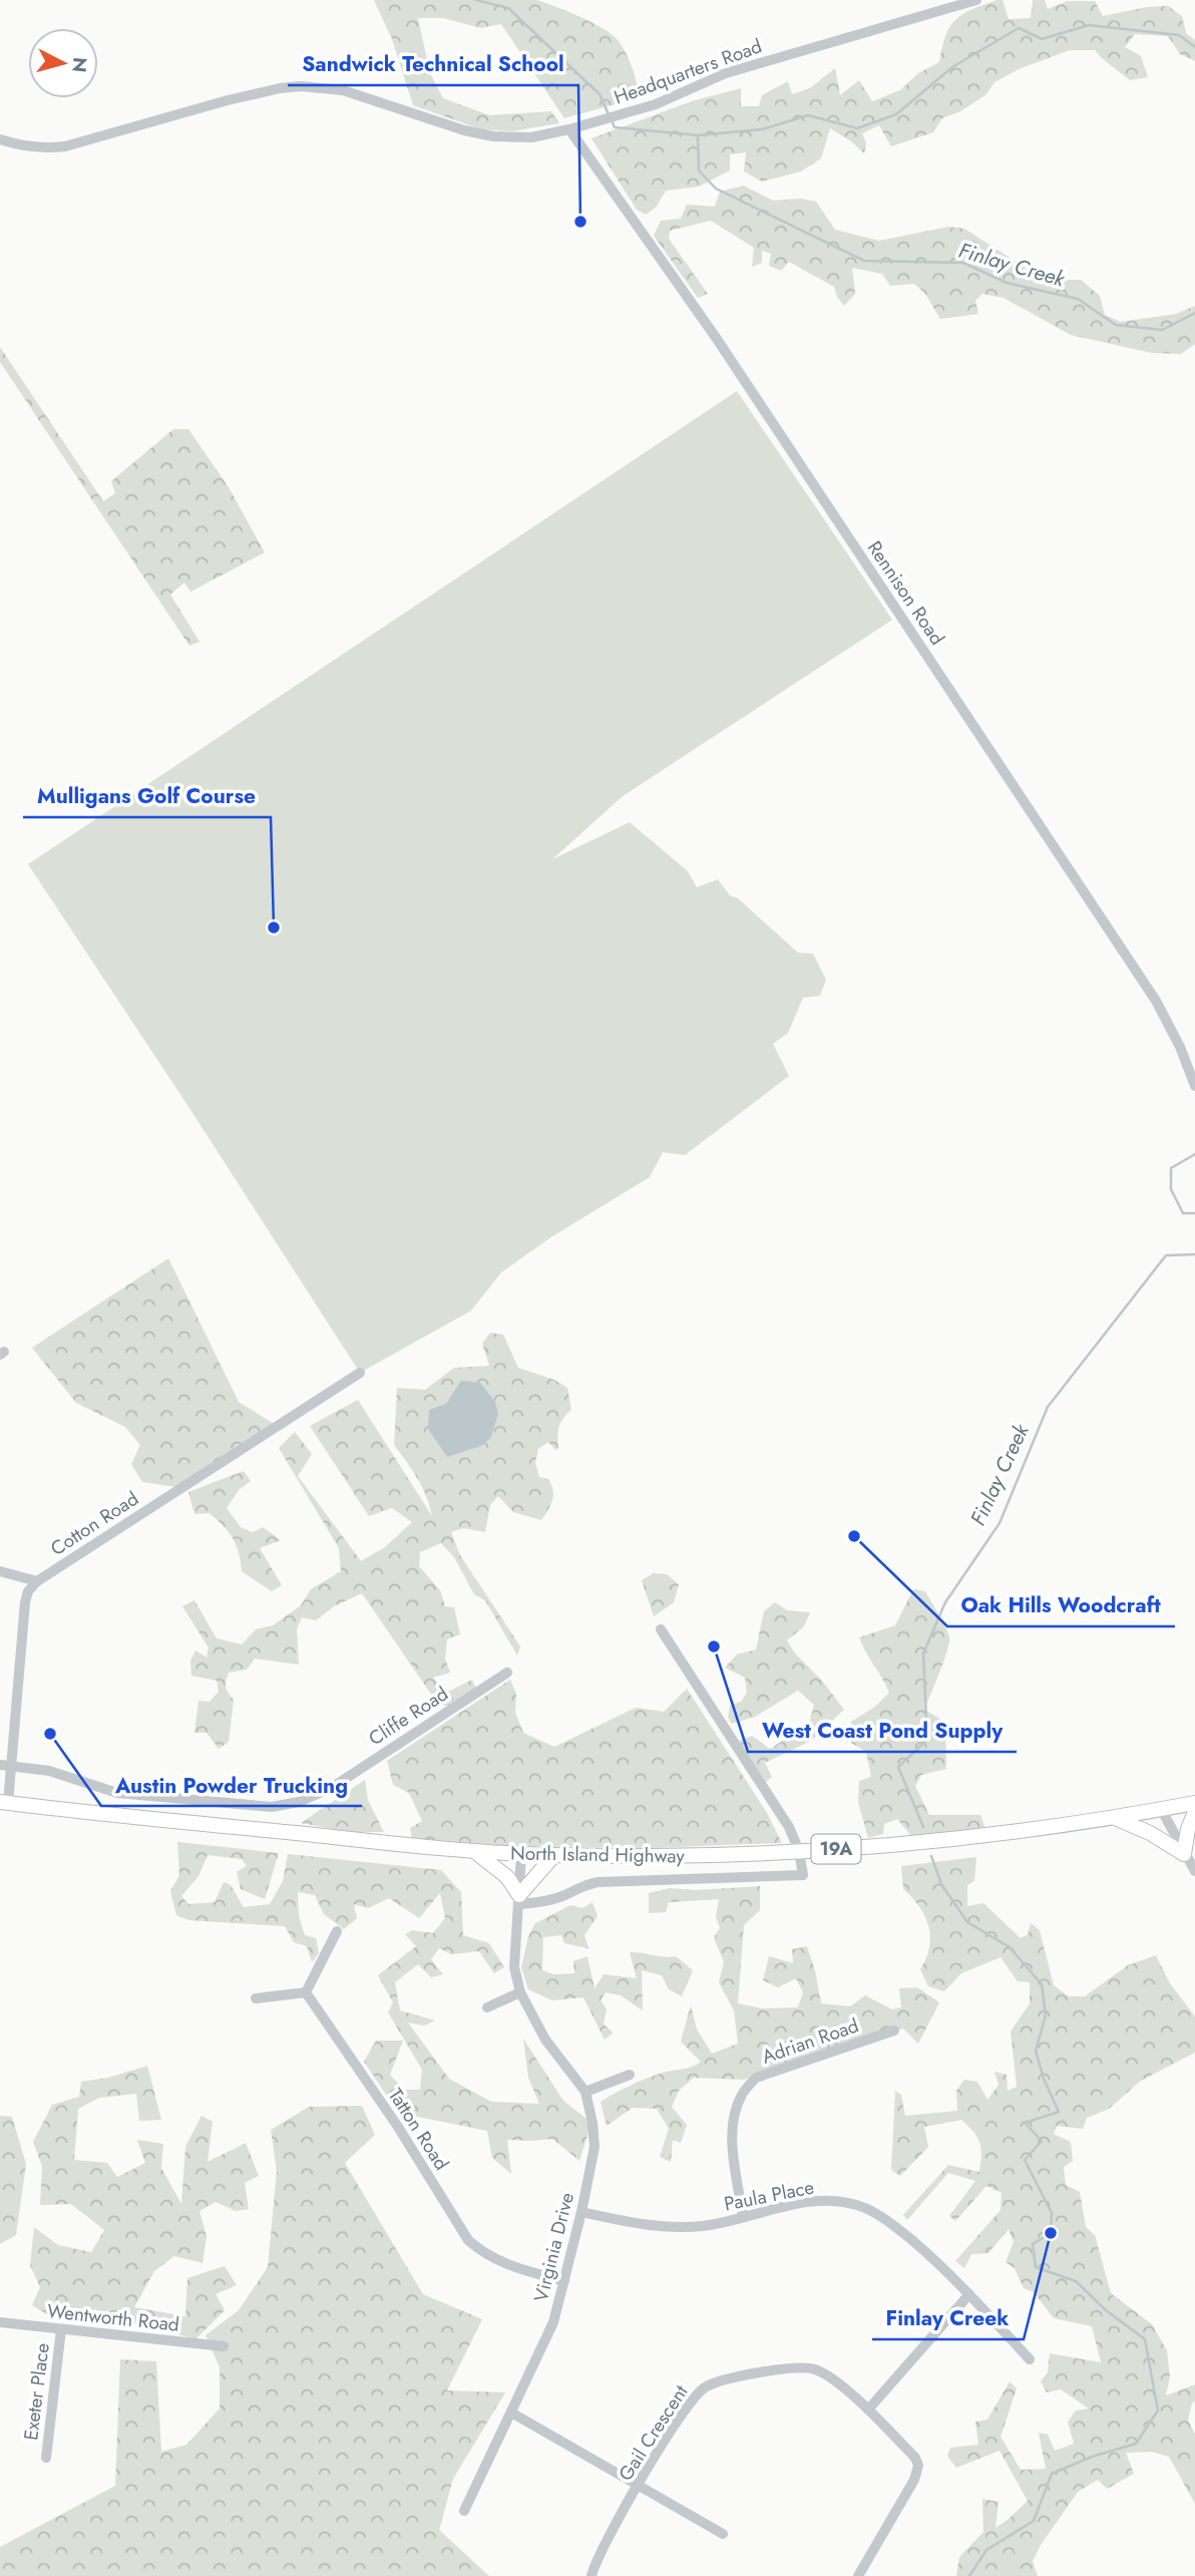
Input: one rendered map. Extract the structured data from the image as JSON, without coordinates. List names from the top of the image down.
{
  "streets": {
    "main road": ["19A", "North Island Highway"],
    "street": [
      "Headquarters Road",
      "Rennison Road",
      "Cotton Road",
      "Cliffe Road",
      "Adrian Road",
      "Tatton Road",
      "Paula Place",
      "Virginia Drive",
      "Wentworth Road",
      "Exeter Place",
      "Gail Crescent"
    ]
  },
  "crossings": [
    ["Headquarters Road", "Rennison Road"],
    ["North Island Highway", "Virginia Drive"],
    ["Adrian Road", "Paula Place"],
    ["Tatton Road", "Virginia Drive"],
    ["Paula Place", "Virginia Drive"],
    ["Wentworth Road", "Exeter Place"]
  ],
  "water": ["Finlay Creek"],
  "places": [
    "Sandwick Technical School",
    "Mulligans Golf Course",
    "Oak Hills Woodcraft",
    "West Coast Pond Supply",
    "Austin Powder Trucking",
    "Finlay Creek"
  ],
  "north": "right"
}
